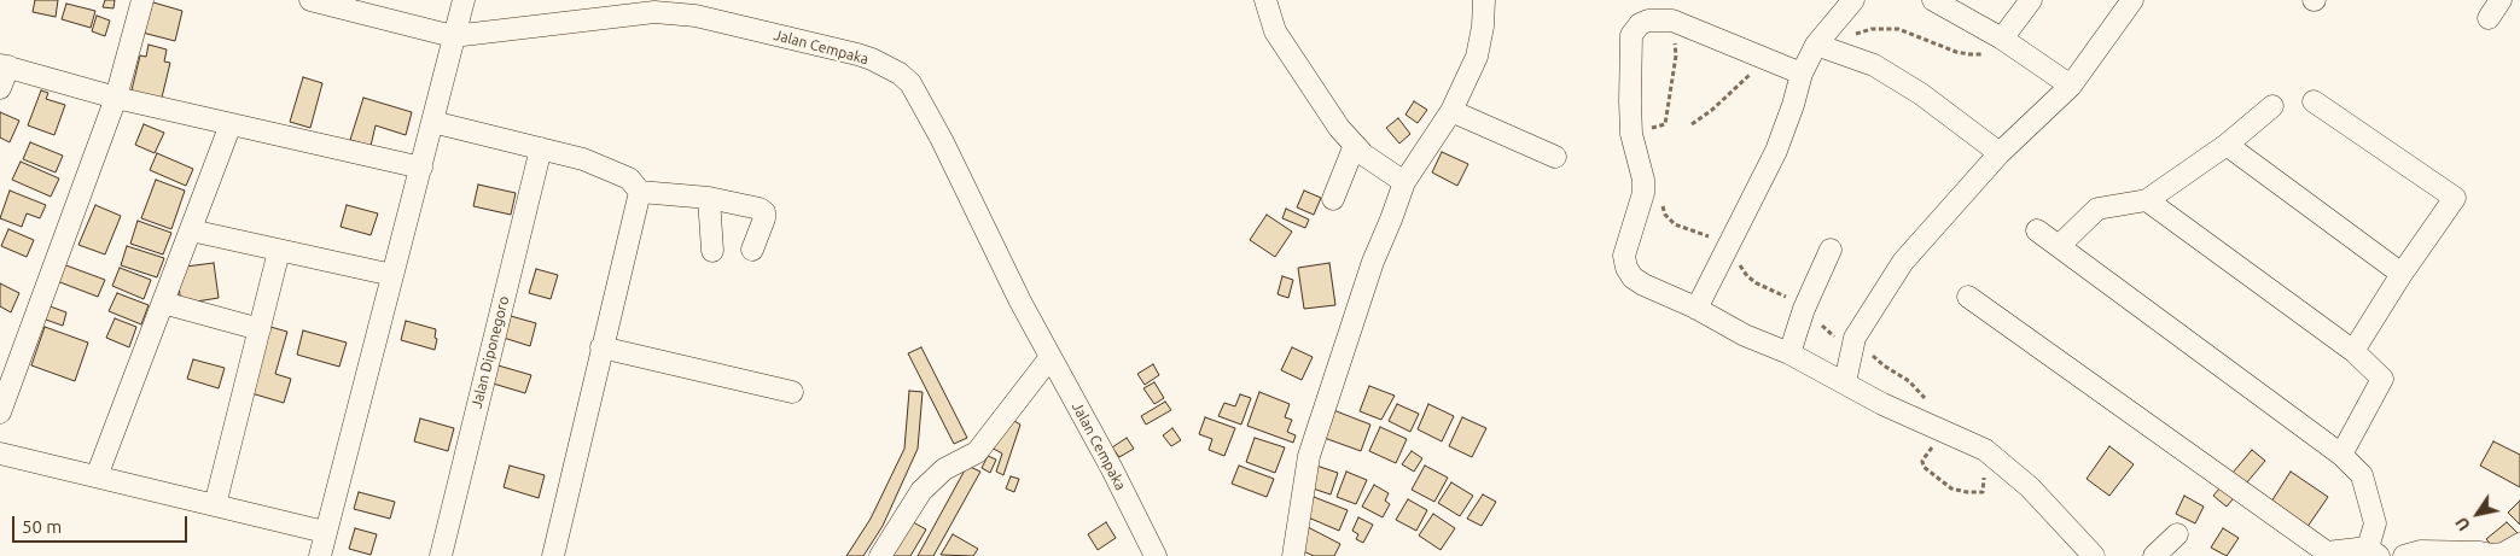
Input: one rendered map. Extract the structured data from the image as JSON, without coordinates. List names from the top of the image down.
{
  "streets": {
    "street": ["Jalan Cempaka", "Jalan Diponegoro"]
  },
  "scale_bar": "50 m",
  "north": "bottom left"
}
